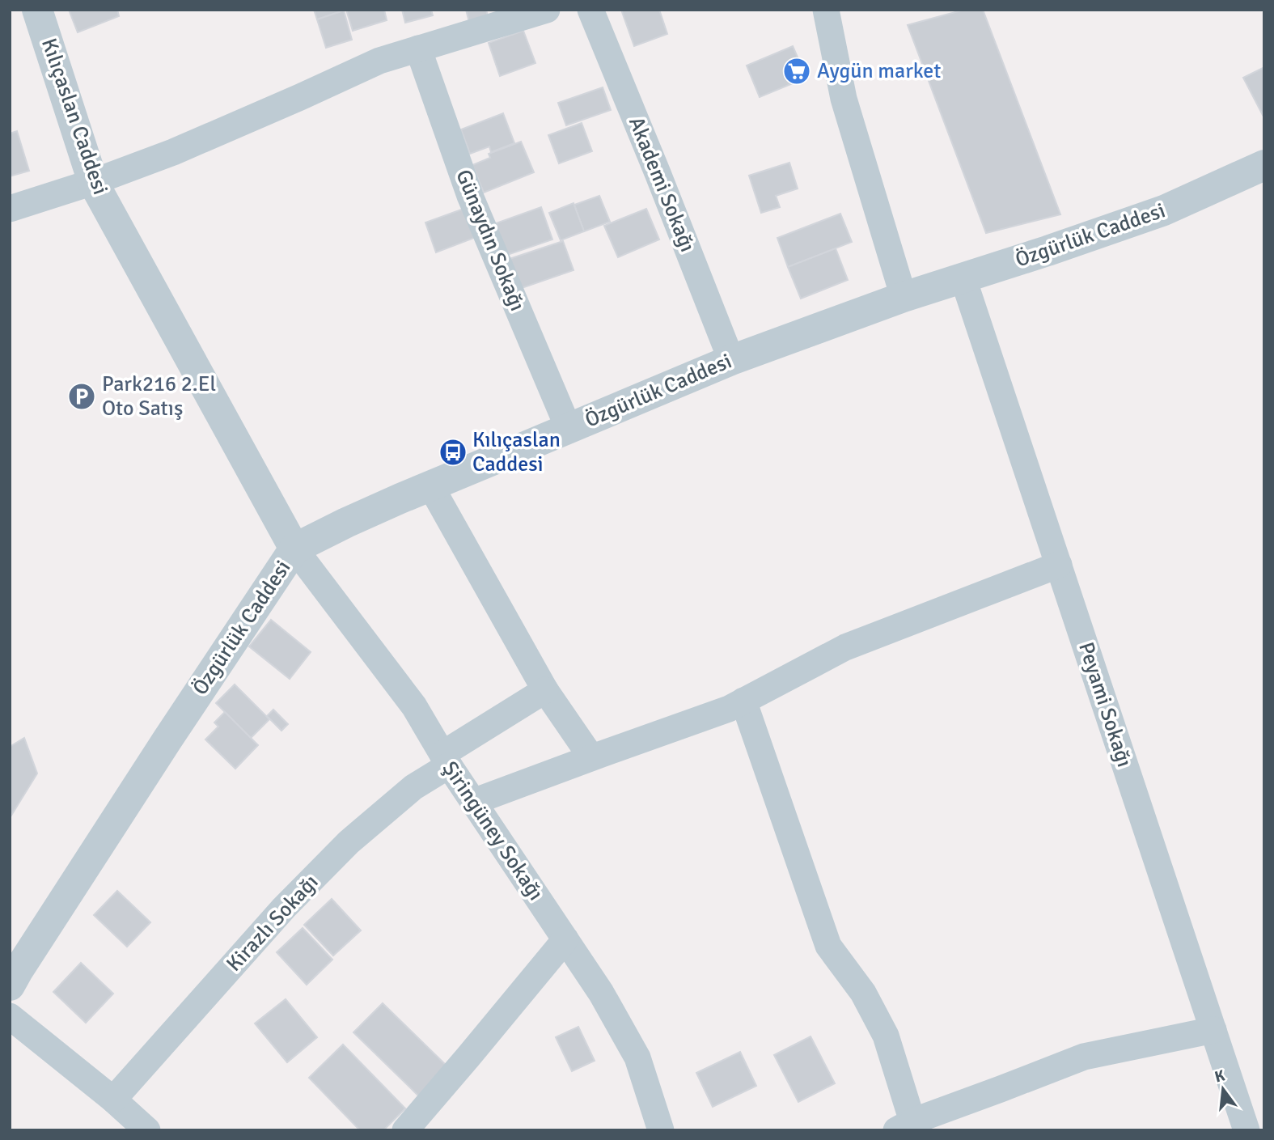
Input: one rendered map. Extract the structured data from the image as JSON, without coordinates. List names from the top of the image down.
{
  "streets": {
    "street": [
      "Kılıçaslan Caddesi",
      "Akademi Sokağı",
      "Özgürlük Caddesi",
      "Günaydın Sokağı",
      "Peyami Sokağı",
      "Şiringüney Sokağı",
      "Kirazlı Sokağı"
    ]
  },
  "crossings": [
    ["Kılıçaslan Caddesi", "Özgürlük Caddesi"],
    ["Kılıçaslan Caddesi", "Şiringüney Sokağı"],
    ["Akademi Sokağı", "Özgürlük Caddesi"],
    ["Özgürlük Caddesi", "Günaydın Sokağı"],
    ["Özgürlük Caddesi", "Peyami Sokağı"],
    ["Özgürlük Caddesi", "Şiringüney Sokağı"],
    ["Şiringüney Sokağı", "Kirazlı Sokağı"]
  ],
  "places": {
    "supermarket": ["Aygün market"],
    "parking": ["Park216 2.El Oto Satış"],
    "bus stop": ["Kılıçaslan Caddesi"]
  },
  "north": "top"
}
